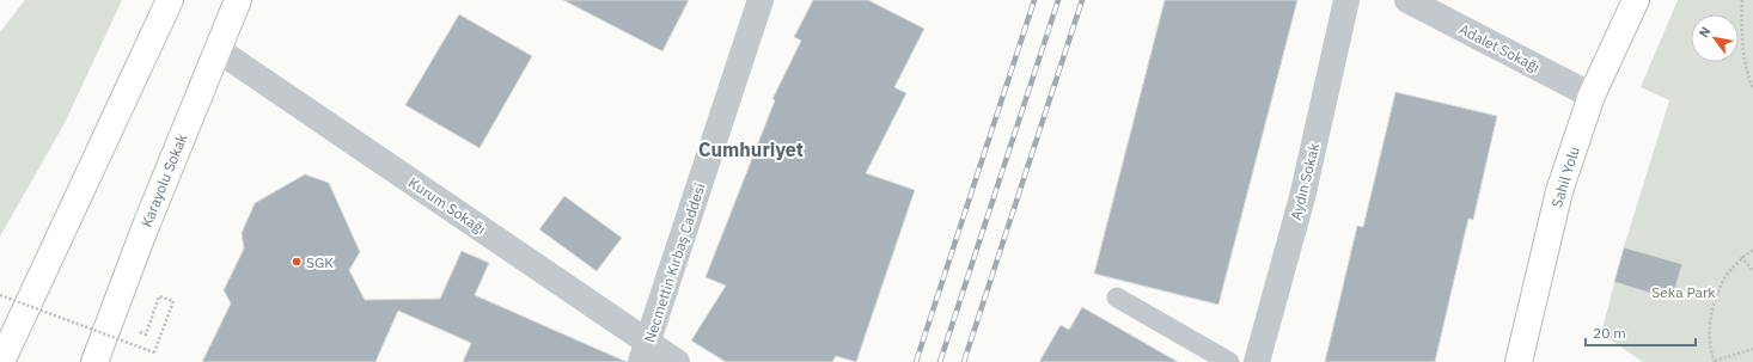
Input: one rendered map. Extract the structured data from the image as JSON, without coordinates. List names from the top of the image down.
{
  "streets": {
    "main road": ["Sahil Yolu", "Karayolu Sokak"],
    "street": [
      "Adalet Sokağı",
      "Aydın Sokak",
      "Kurum Sokağı",
      "Necmettin Kırbaş Caddesi"
    ]
  },
  "crossings": [
    ["Adalet Sokağı", "Sahil Yolu"],
    ["Karayolu Sokak", "Kurum Sokağı"],
    ["Kurum Sokağı", "Necmettin Kırbaş Caddesi"]
  ],
  "districts": ["Cumhuriyet"],
  "parks": ["Seka Park"],
  "places": ["SGK"],
  "scale_bar": "20 m",
  "north": "top left"
}
